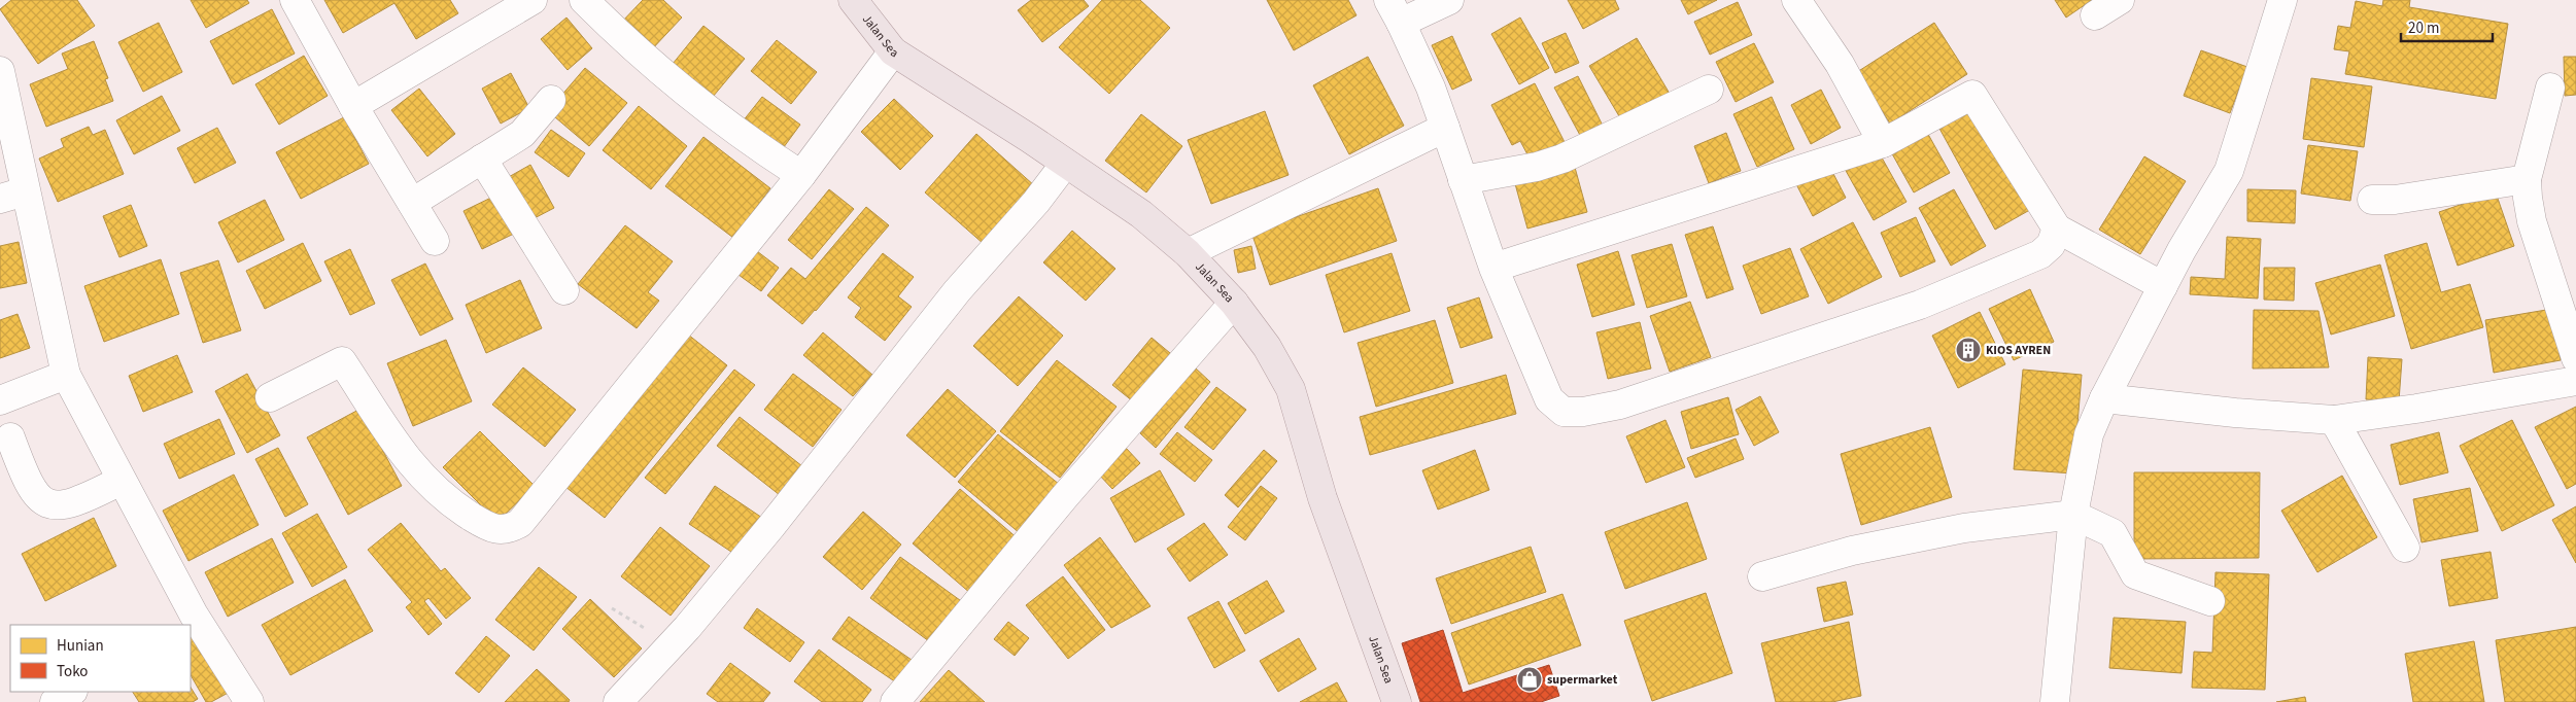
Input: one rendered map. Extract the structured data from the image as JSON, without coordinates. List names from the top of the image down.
{
  "streets": {
    "main road": ["Jalan Sea"]
  },
  "places": {
    "building": ["KIOS AYREN"],
    "shop": ["supermarket"]
  },
  "legend": ["Hunian", "Toko"],
  "scale_bar": "20 m"
}
